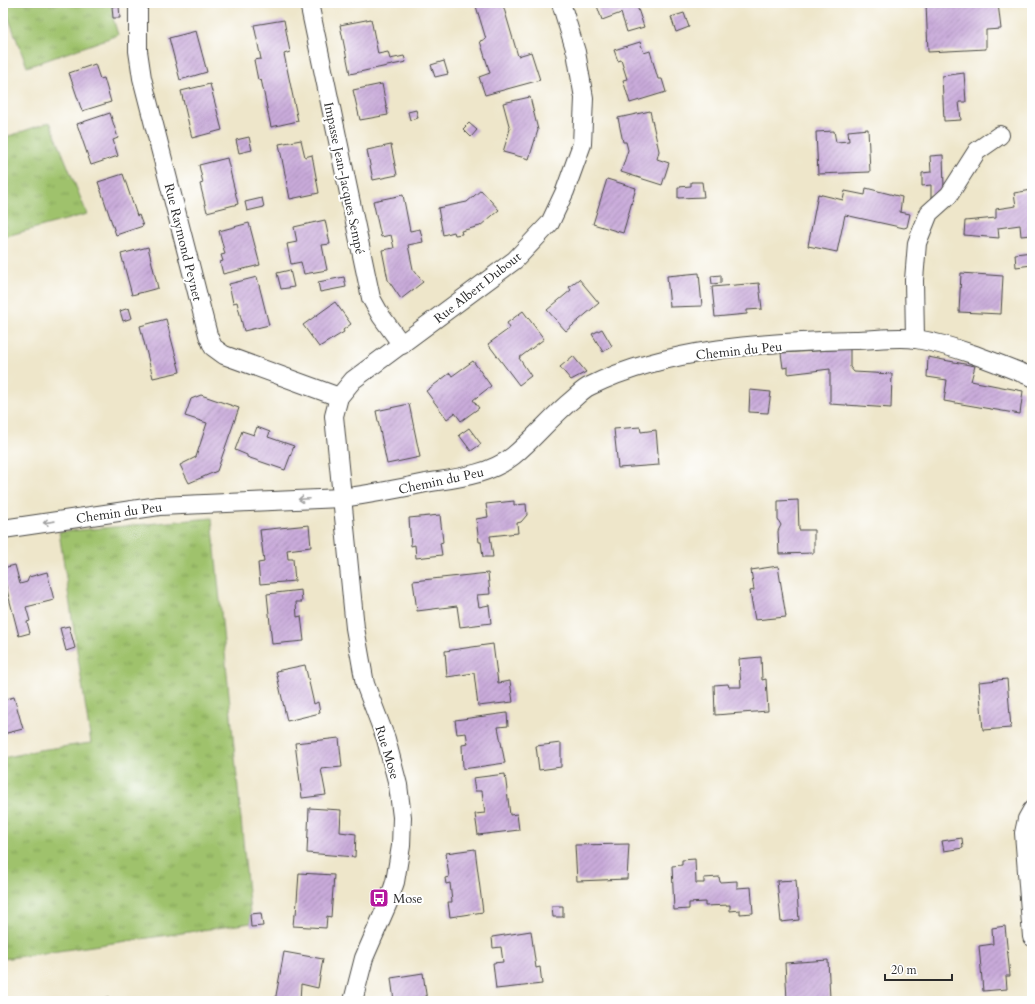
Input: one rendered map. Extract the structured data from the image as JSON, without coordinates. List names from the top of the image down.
{
  "streets": {
    "street": [
      "Impasse Jean-Jacques Sempé",
      "Rue Raymond Peynet",
      "Rue Albert Dubout",
      "Chemin du Peu",
      "Rue Mose"
    ]
  },
  "crossings": [
    ["Impasse Jean-Jacques Sempé", "Rue Albert Dubout"],
    ["Rue Raymond Peynet", "Rue Albert Dubout"],
    ["Rue Albert Dubout", "Chemin du Peu"],
    ["Rue Albert Dubout", "Rue Mose"],
    ["Chemin du Peu", "Rue Mose"]
  ],
  "places": {
    "bus stop": ["Mose"]
  },
  "scale_bar": "20 m"
}
